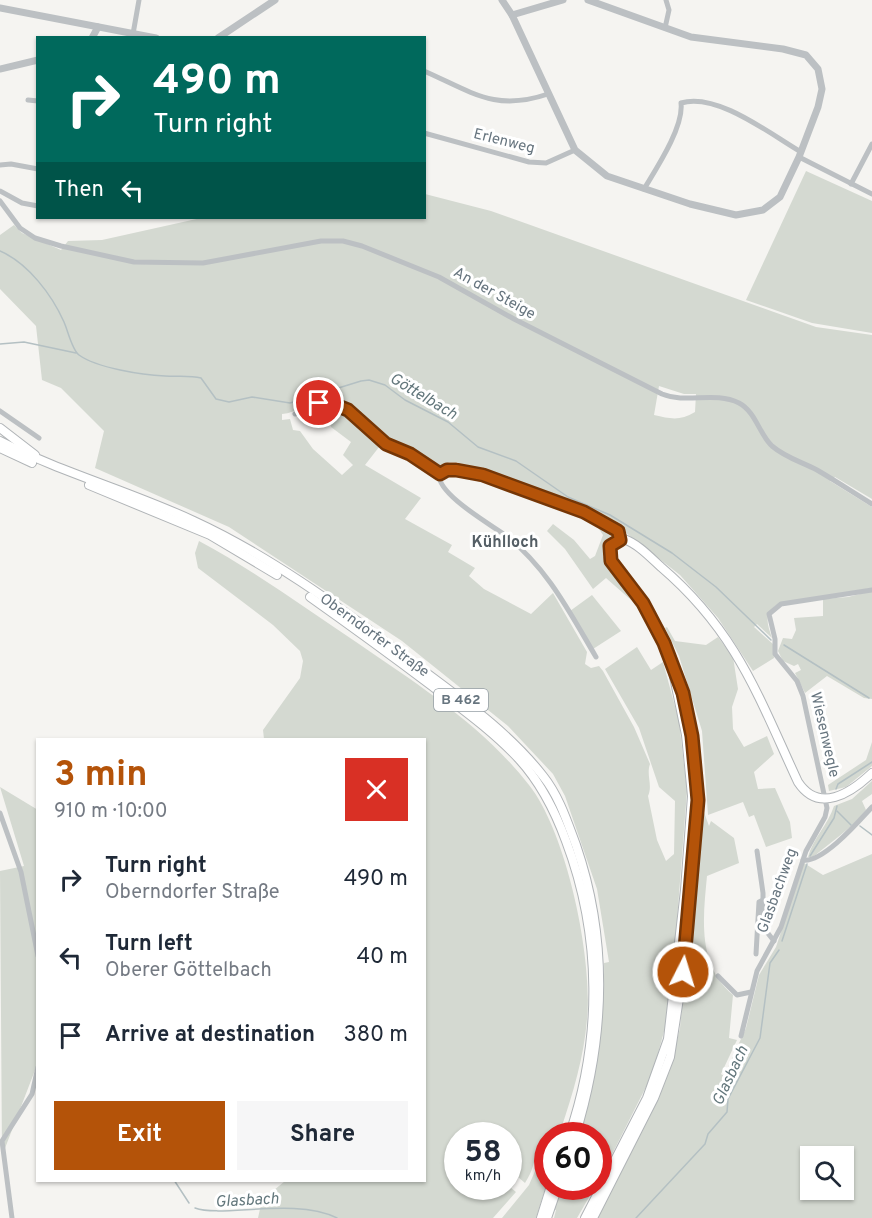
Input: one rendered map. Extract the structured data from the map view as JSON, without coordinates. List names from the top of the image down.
{
  "streets": {
    "main road": ["Oberndorfer Straße", "B 462"],
    "street": [
      "Erlenweg",
      "An der Steige",
      "Wiesenwegle",
      "Glasbachweg"
    ]
  },
  "crossings": [
    ["Oberndorfer Straße", "B 462"],
    ["Wiesenwegle", "Glasbachweg"]
  ],
  "districts": ["Kühlloch"],
  "water": ["Göttelbach", "Glasbach"],
  "page": {
    "turn": ["490 m", "Turn right"],
    "then": "Then",
    "heading": ["3 min", "910 m · 10:00"],
    "list": [
      {
        "name": "Turn right",
        "note": "Oberndorfer Straße",
        "value": "490 m"
      },
      {
        "name": "Turn left",
        "note": "Oberer Göttelbach",
        "value": "40 m"
      },
      {
        "name": "Arrive at destination",
        "value": "380 m"
      }
    ],
    "buttons": ["Exit", "Share"],
    "speed": "58 km/h",
    "limit": "60"
  }
}
